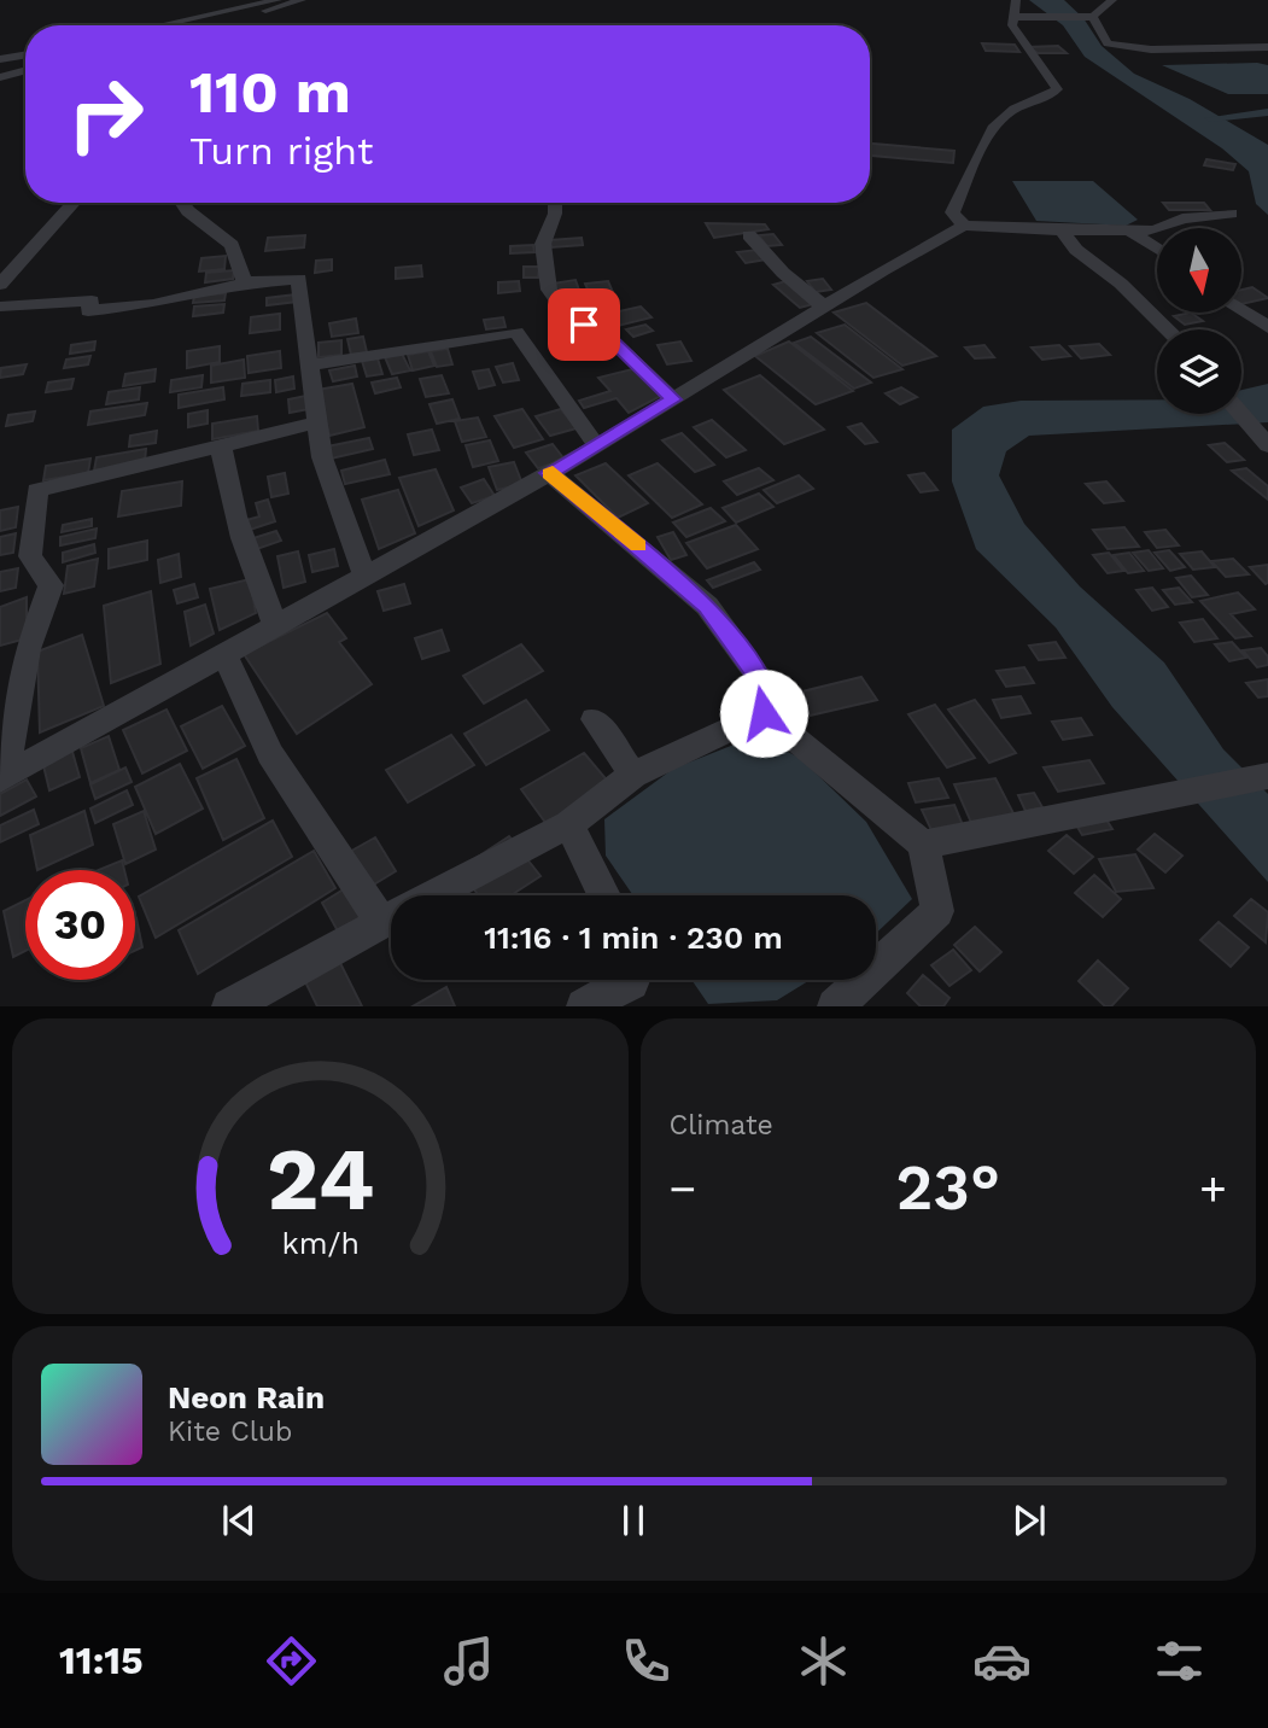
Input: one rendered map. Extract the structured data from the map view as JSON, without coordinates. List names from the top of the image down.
{
  "north": "bottom",
  "page": {
    "turn": ["110 m", "Turn right"],
    "limit": "30",
    "trip": "11:16 · 1 min · 230 m",
    "tile": "Climate",
    "heat": ["−", "23°", "+"],
    "song": ["Neon Rain", "Kite Club"],
    "tabs": "11:15",
    "gauge": ["24", "km/h"]
  }
}
